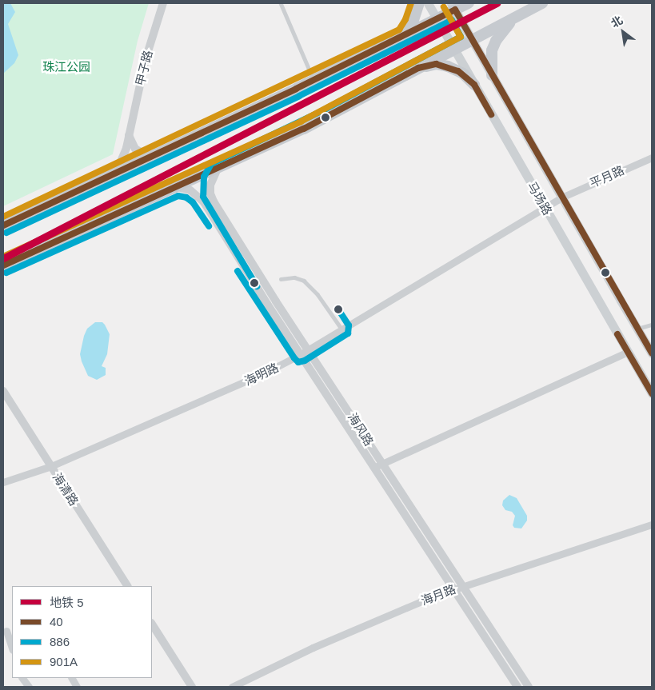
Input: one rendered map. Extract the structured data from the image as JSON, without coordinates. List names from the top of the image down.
{
  "streets": {
    "main road": ["马场路"],
    "street": [
      "甲子路",
      "平月路",
      "海明路",
      "海风路",
      "海清路",
      "海月路"
    ]
  },
  "crossings": [
    ["平月路", "马场路"],
    ["平月路", "海明路"],
    ["马场路", "海明路"],
    ["海明路", "海风路"],
    ["海明路", "海清路"],
    ["海风路", "海月路"]
  ],
  "parks": ["珠江公园"],
  "lines": [
    "metro line 5",
    "transit line 901A",
    "transit line 40",
    "transit line 886"
  ],
  "legend": [
    "地铁 5",
    "40",
    "886",
    "901A"
  ],
  "north": "top left"
}
